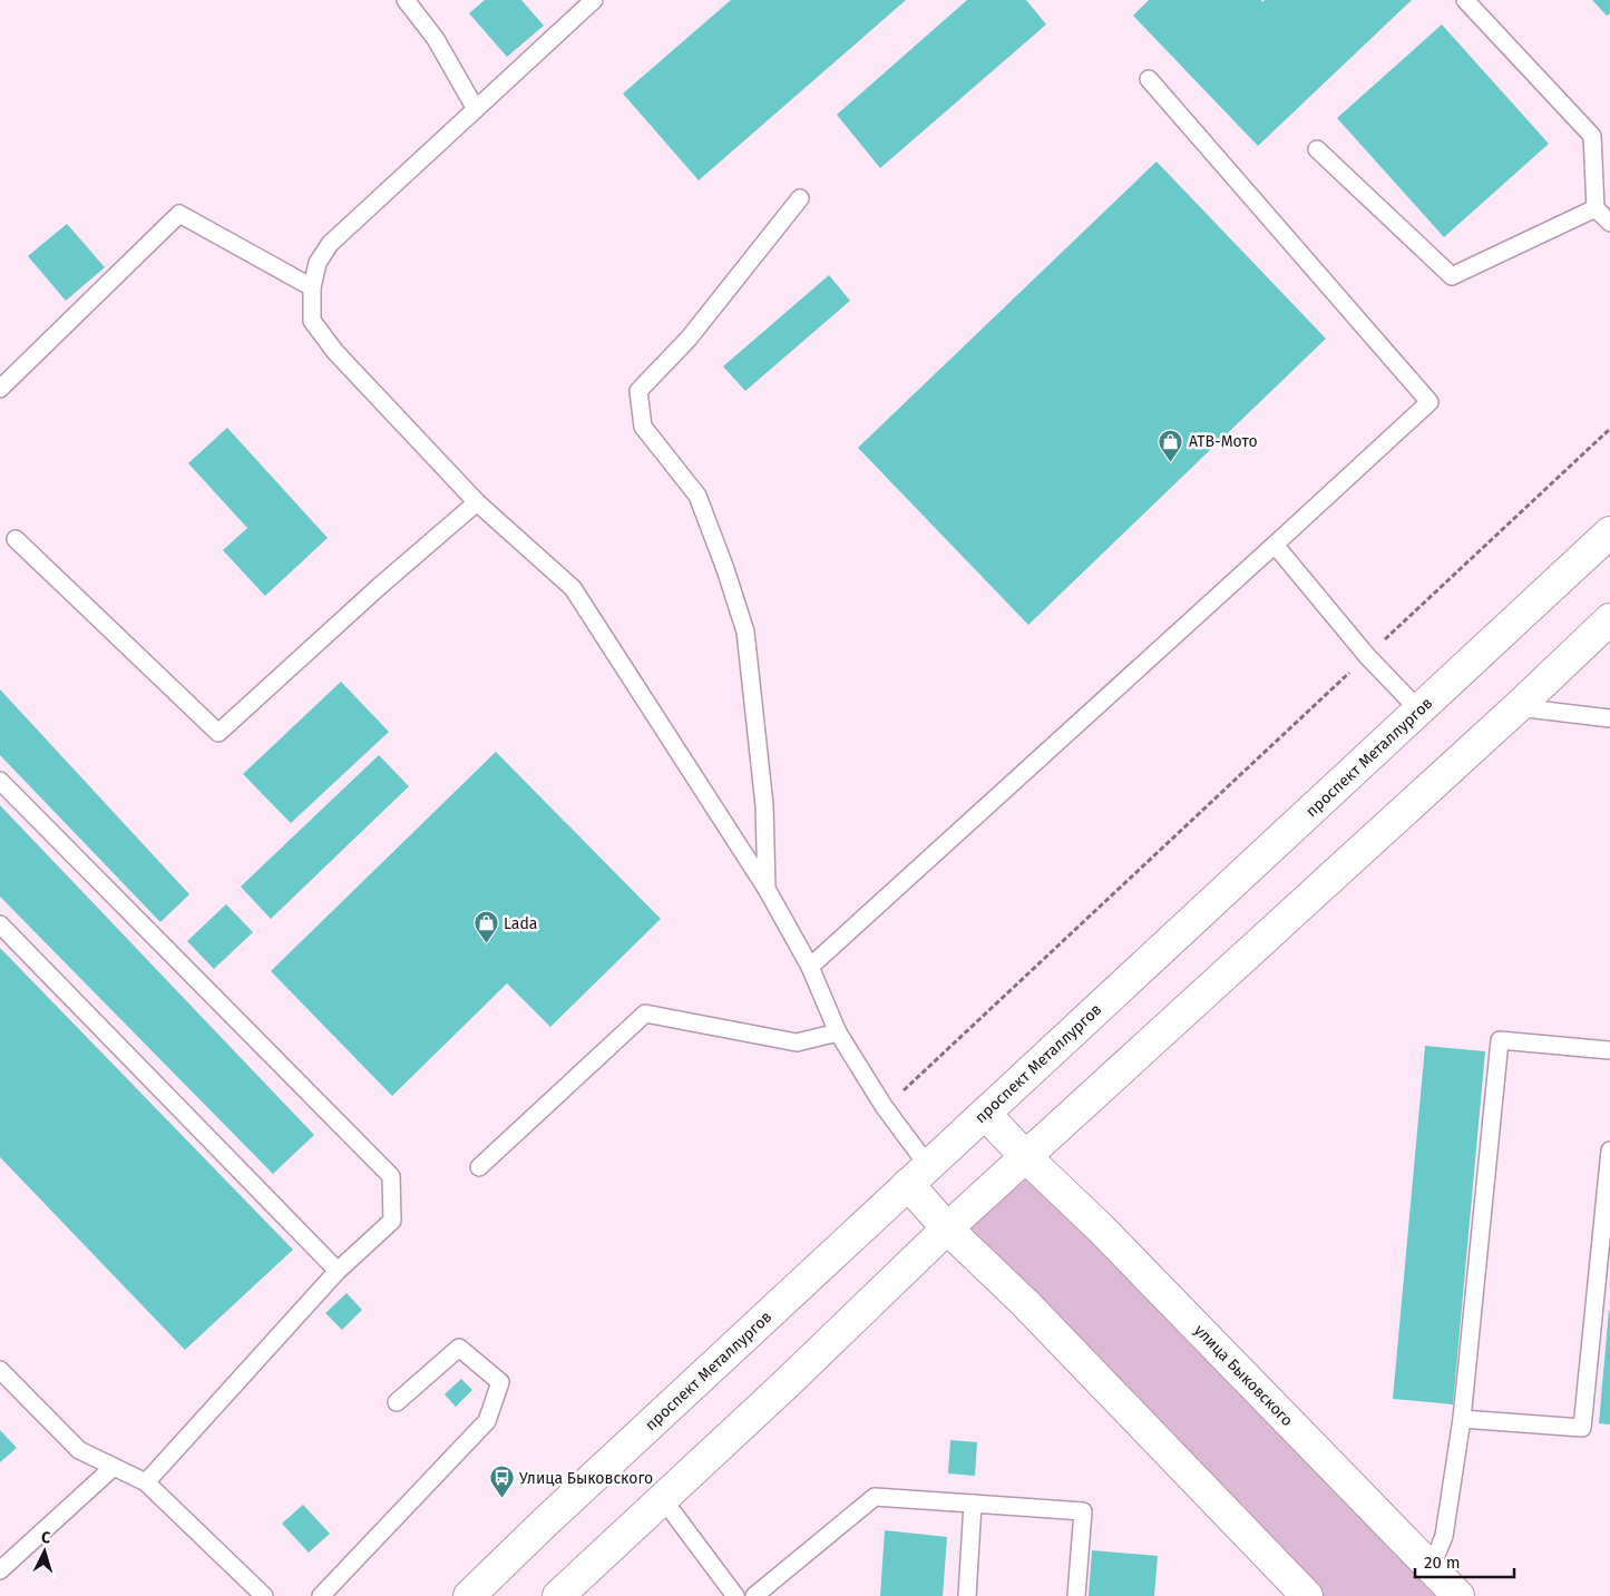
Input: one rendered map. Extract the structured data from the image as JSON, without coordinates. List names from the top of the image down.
{
  "streets": {
    "main road": ["проспект Металлургов", "улица Быковского"]
  },
  "crossings": [
    ["проспект Металлургов", "улица Быковского"]
  ],
  "places": {
    "shop": ["АТВ-Мото", "Lada"],
    "bus stop": ["Улица Быковского"]
  },
  "scale_bar": "20 m",
  "north": "top"
}
